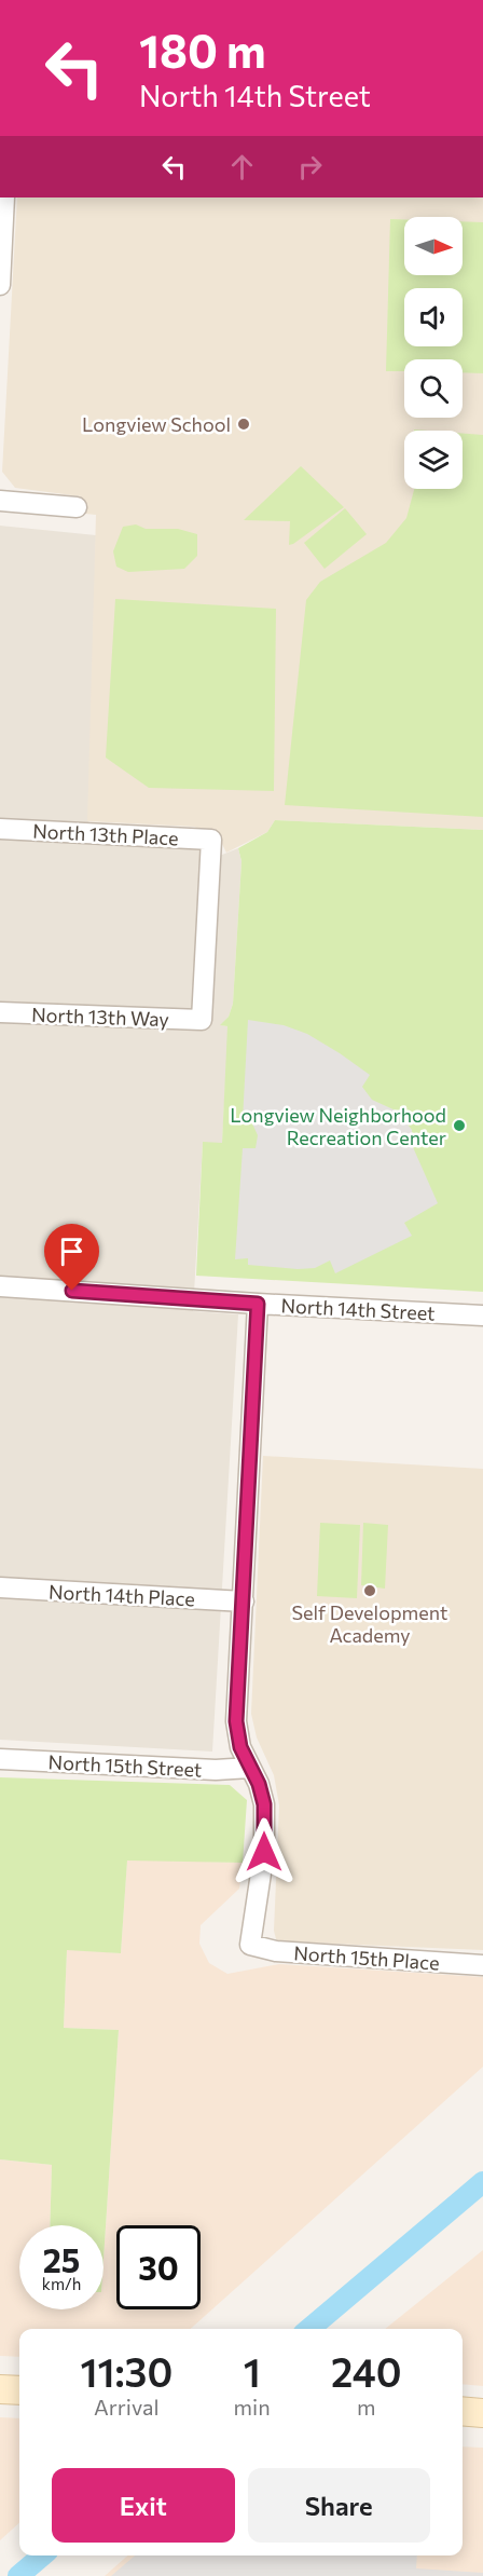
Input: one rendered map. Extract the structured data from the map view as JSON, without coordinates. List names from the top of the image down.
{
  "streets": {
    "street": [
      "North 13th Place",
      "North 13th Way",
      "North 14th Street",
      "North 14th Place",
      "North 15th Street",
      "North 15th Place"
    ]
  },
  "crossings": [
    ["North 13th Place", "North 13th Way"],
    ["North 15th Street", "North 15th Place"]
  ],
  "places": ["Longview School", "Longview Neighborhood Recreation Center", "Self Development Academy"],
  "north": "right",
  "page": {
    "turn": ["180 m", "North 14th Street"],
    "speed": "25 km/h",
    "limit": "30",
    "eta": [
      "11:30",
      "Arrival",
      "1",
      "min",
      "240",
      "m"
    ],
    "buttons": ["Exit", "Share"]
  }
}
